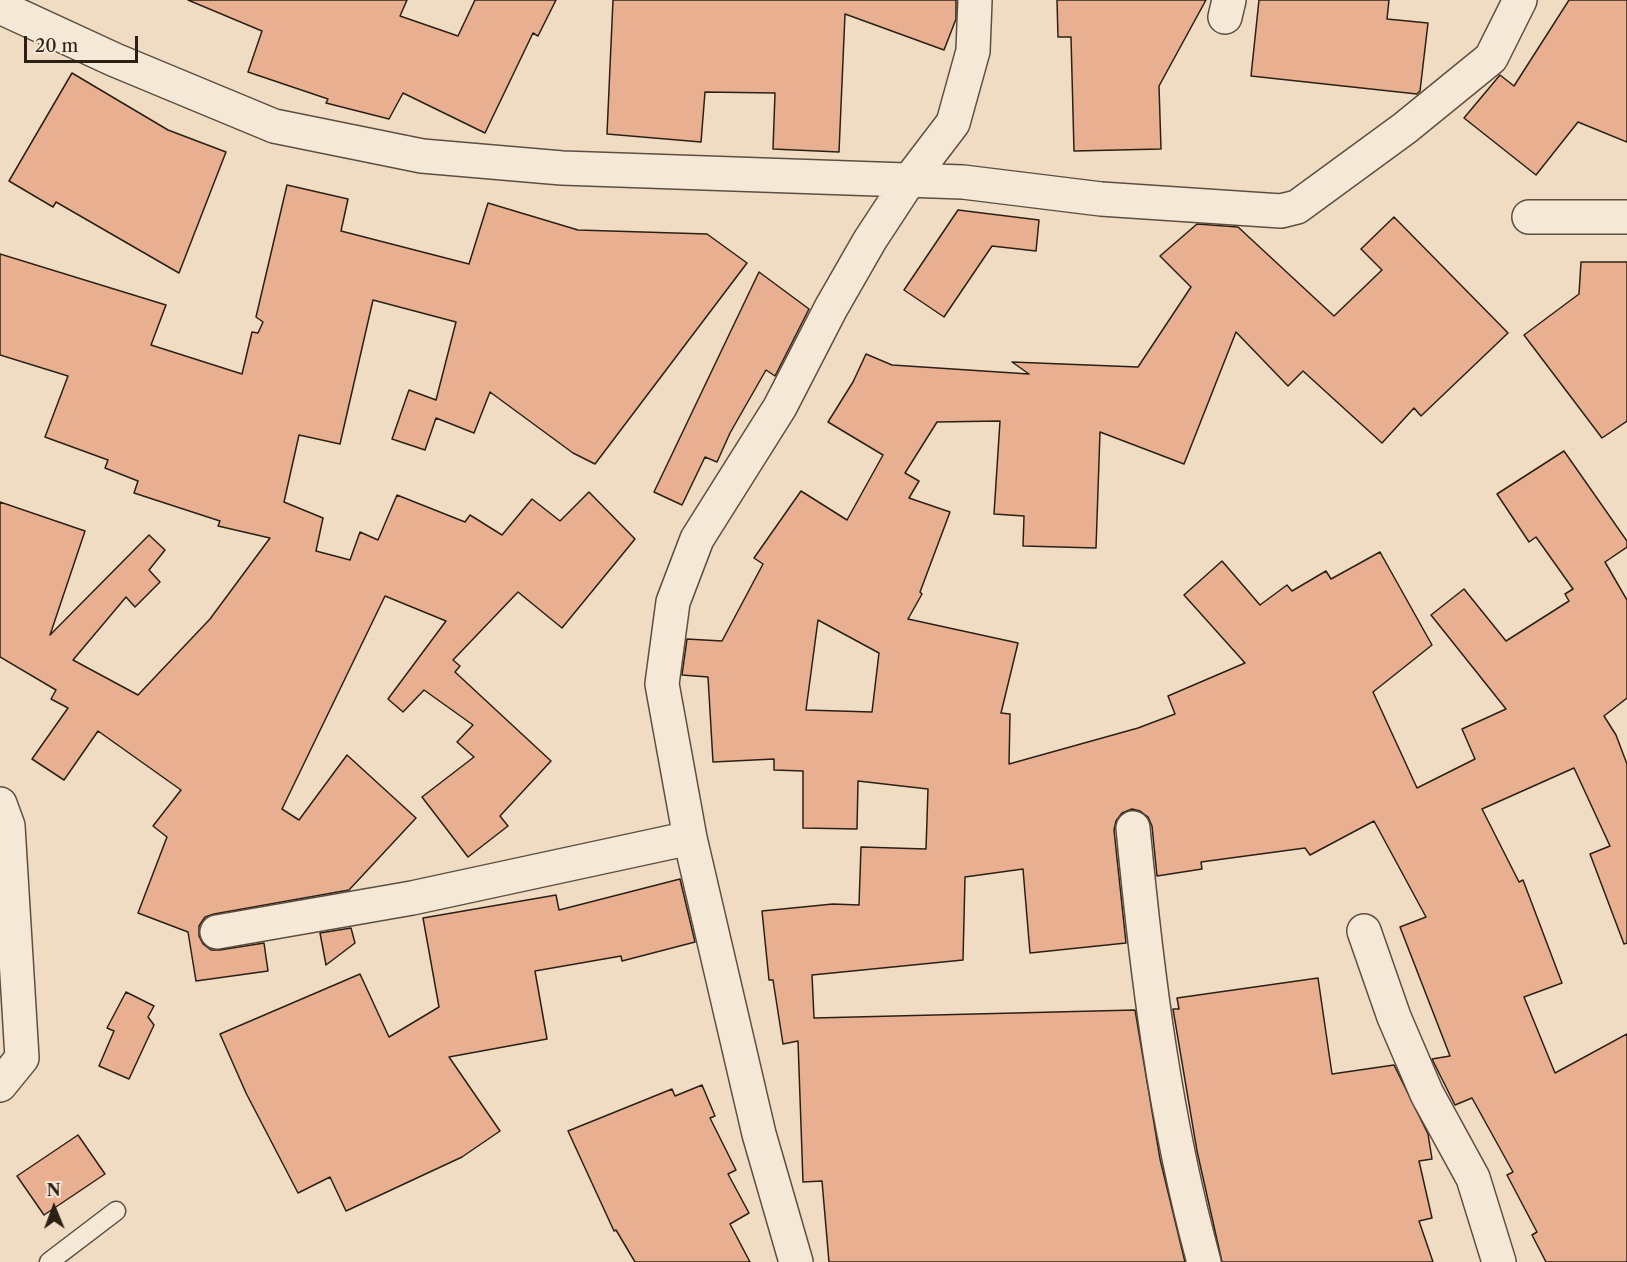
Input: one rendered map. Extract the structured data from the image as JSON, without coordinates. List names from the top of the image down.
{
  "scale_bar": "20 m",
  "north": "top"
}
